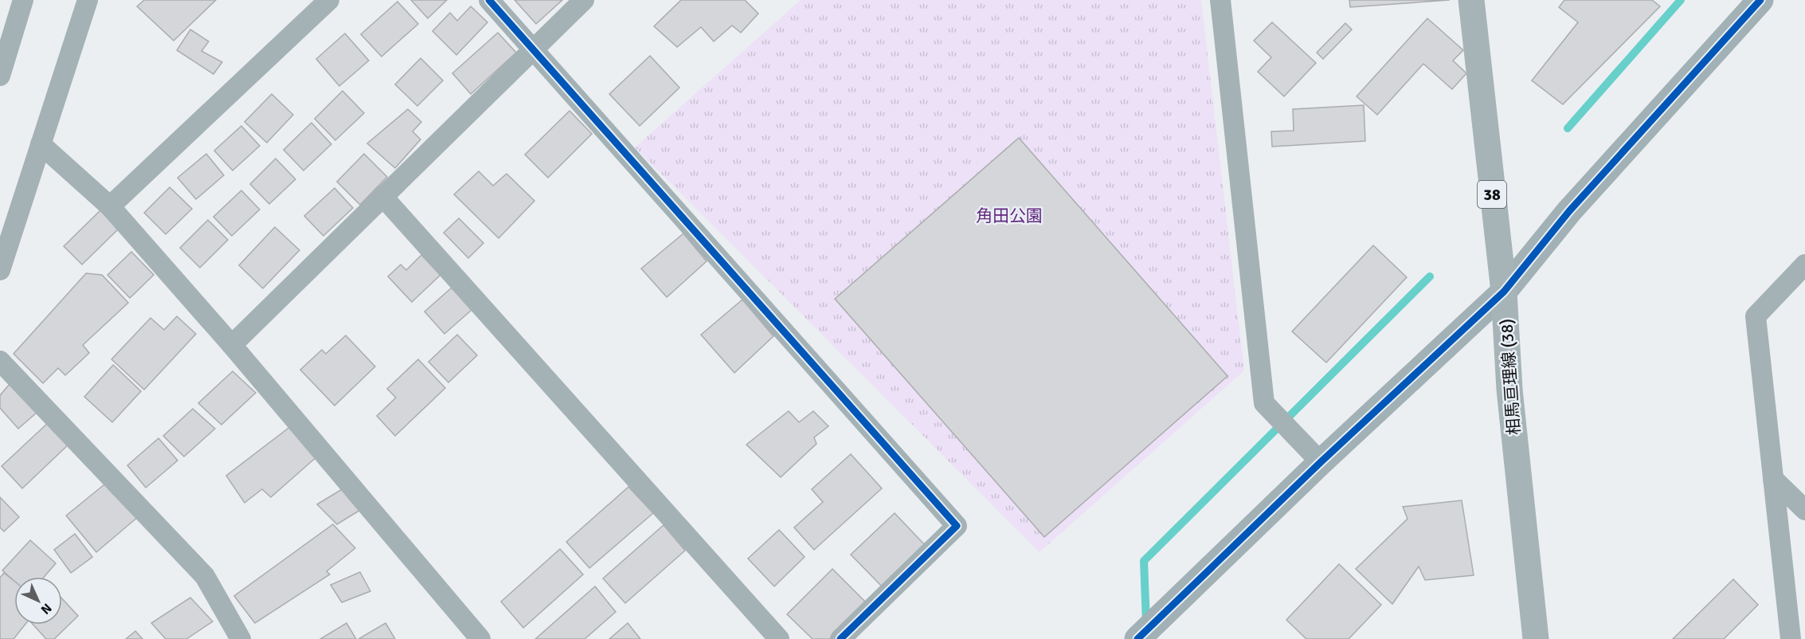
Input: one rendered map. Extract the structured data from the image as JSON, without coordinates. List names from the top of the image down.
{
  "streets": {
    "main road": ["38", "相馬亘理線 (38)"]
  },
  "parks": ["角田公園"],
  "north": "bottom right"
}
